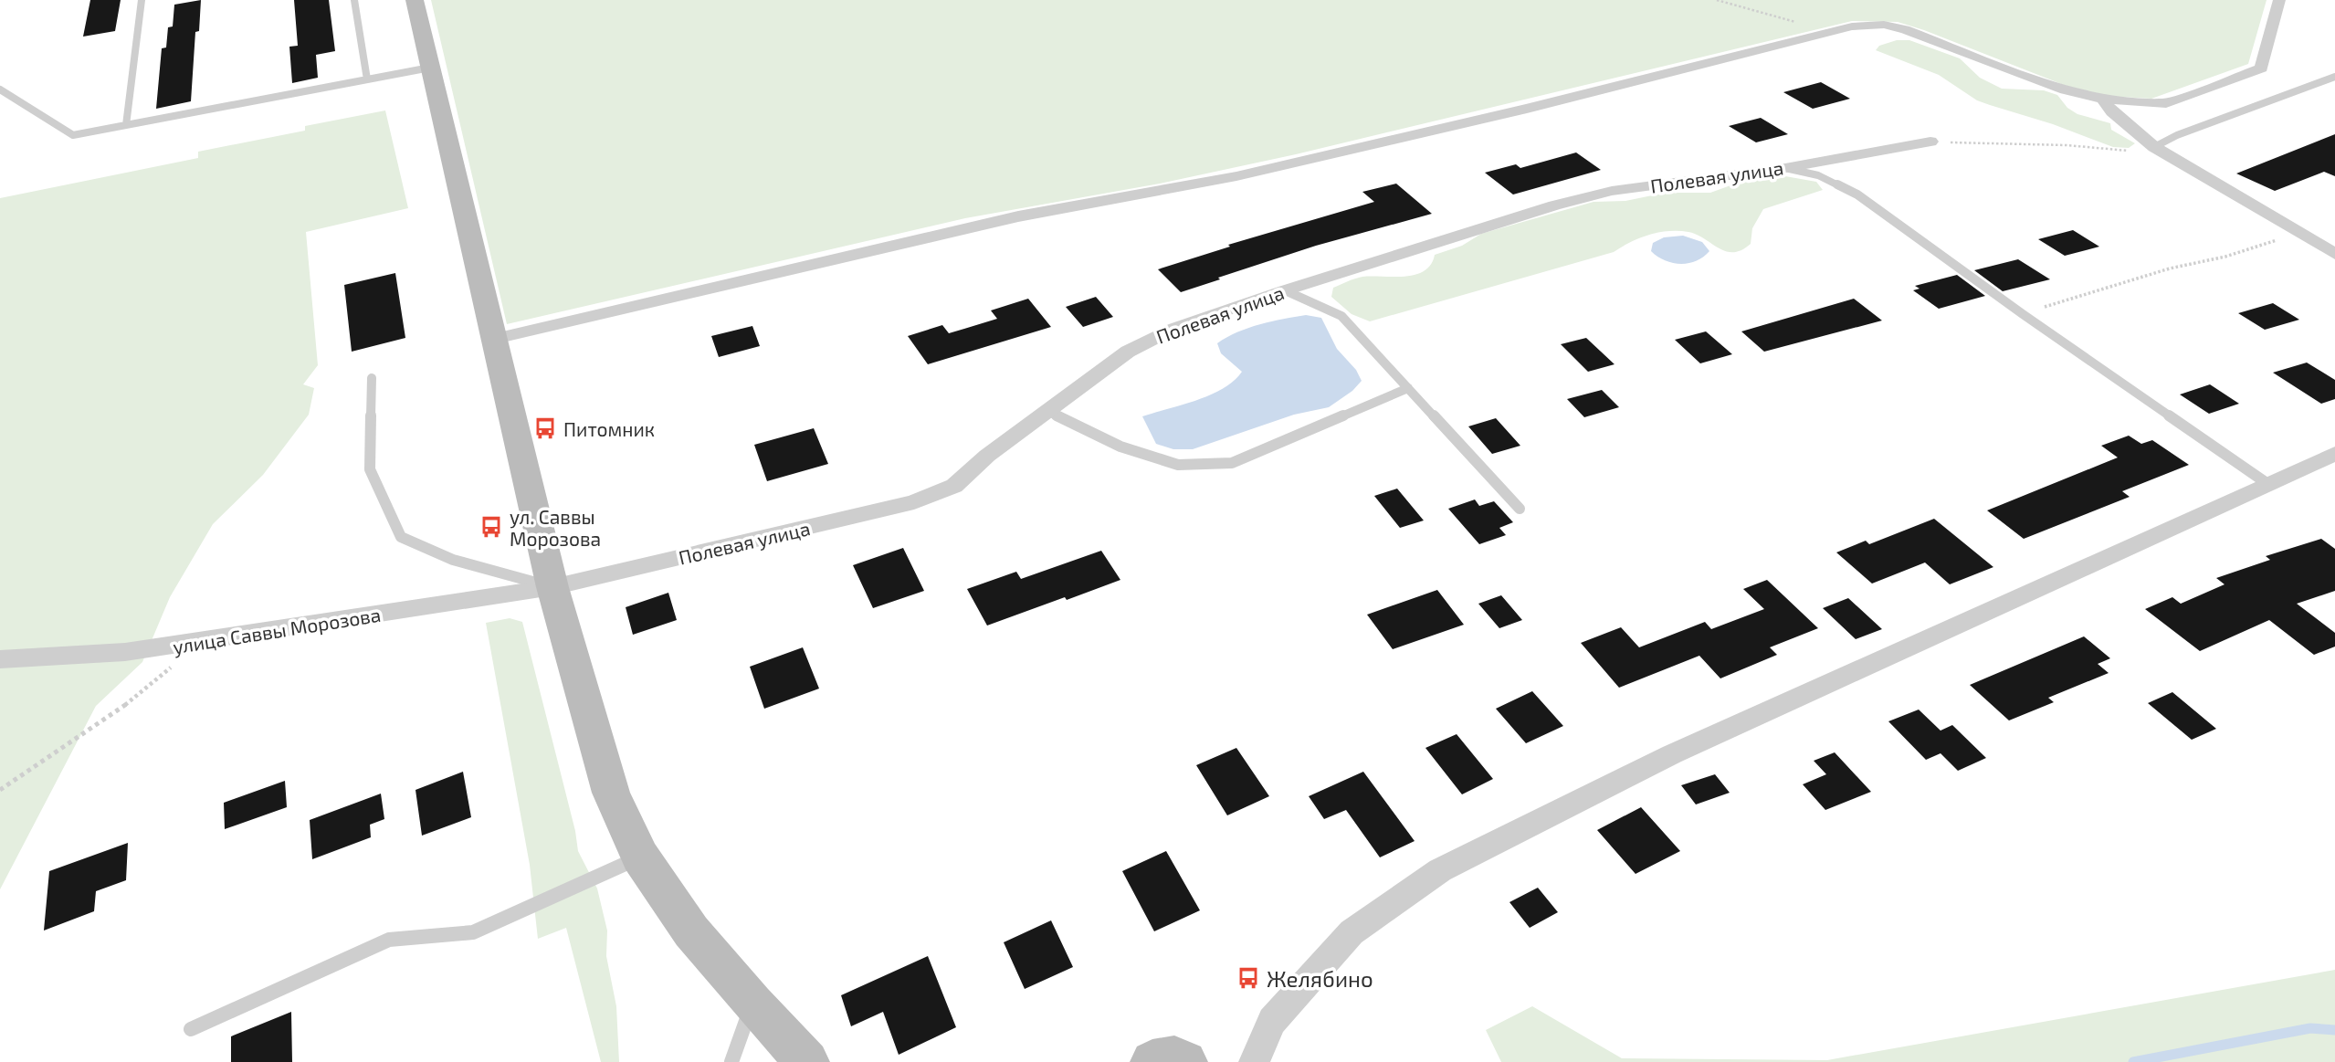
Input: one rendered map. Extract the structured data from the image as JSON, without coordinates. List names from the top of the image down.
{
  "streets": {
    "street": ["Полевая улица", "улица Саввы Морозова"]
  },
  "crossings": [
    ["Полевая улица", "улица Саввы Морозова"]
  ],
  "places": {
    "bus stop": ["Питомник", "ул. Саввы Морозова", "Желябино"]
  }
}
